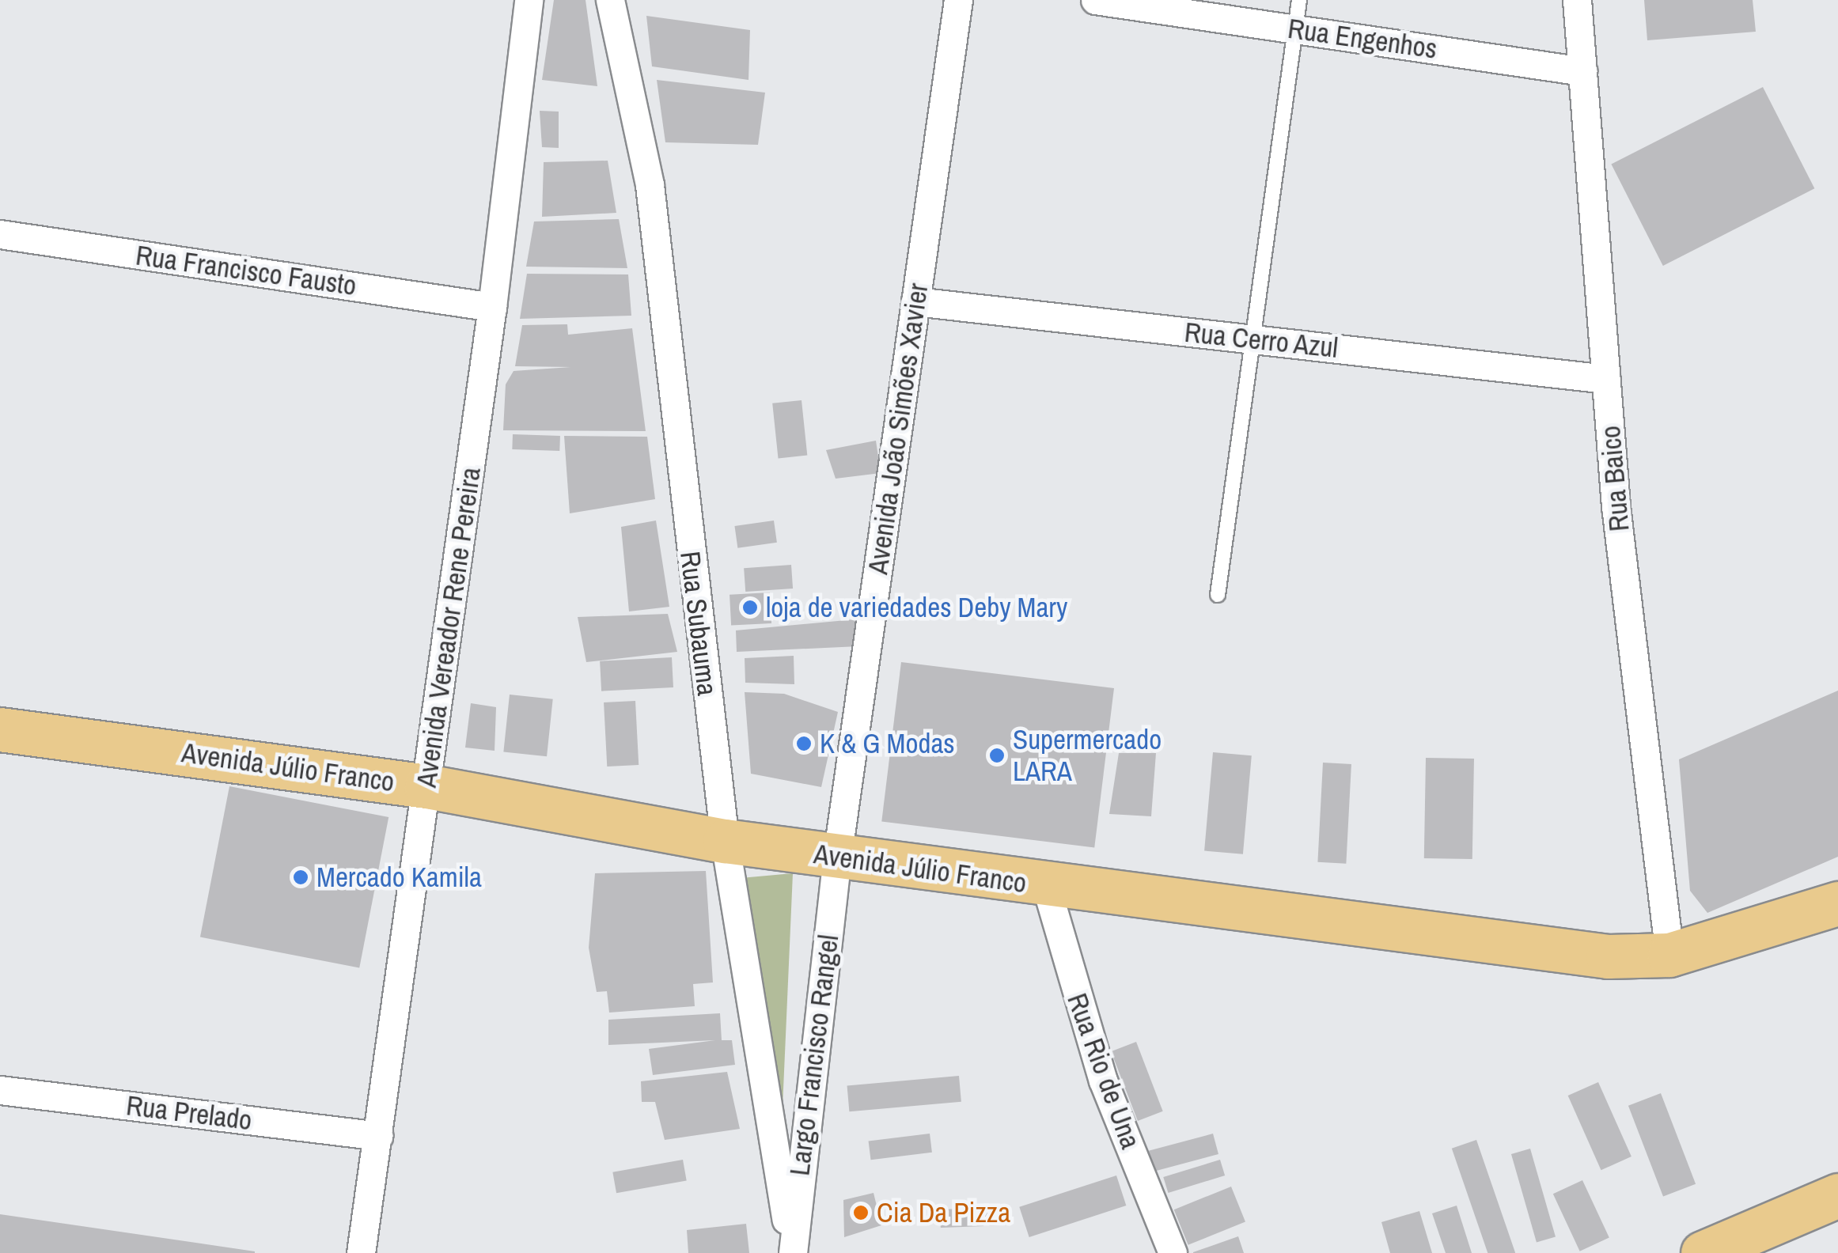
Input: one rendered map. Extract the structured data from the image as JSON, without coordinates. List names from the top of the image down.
{
  "streets": {
    "main road": ["Avenida Júlio Franco"],
    "street": [
      "Rua Engenhos",
      "Rua Francisco Fausto",
      "Rua Cerro Azul",
      "Avenida João Simões Xavier",
      "Rua Baico",
      "Rua Subauma",
      "Avenida Vereador Rene Pereira",
      "Largo Francisco Rangel",
      "Rua Rio de Una",
      "Rua Prelado"
    ]
  },
  "crossings": [
    ["Rua Engenhos", "Rua Baico"],
    ["Rua Francisco Fausto", "Avenida Vereador Rene Pereira"],
    ["Rua Cerro Azul", "Avenida João Simões Xavier"],
    ["Rua Cerro Azul", "Rua Baico"],
    ["Avenida João Simões Xavier", "Avenida Júlio Franco"],
    ["Avenida João Simões Xavier", "Largo Francisco Rangel"],
    ["Rua Baico", "Avenida Júlio Franco"],
    ["Rua Subauma", "Avenida Júlio Franco"],
    ["Rua Subauma", "Largo Francisco Rangel"],
    ["Avenida Vereador Rene Pereira", "Avenida Júlio Franco"],
    ["Avenida Vereador Rene Pereira", "Rua Prelado"],
    ["Avenida Júlio Franco", "Largo Francisco Rangel"],
    ["Avenida Júlio Franco", "Rua Rio de Una"]
  ],
  "places": [
    "loja de variedades Deby Mary",
    "K & G Modas",
    "Supermercado LARA",
    "Mercado Kamila",
    "Cia Da Pizza"
  ]
}
